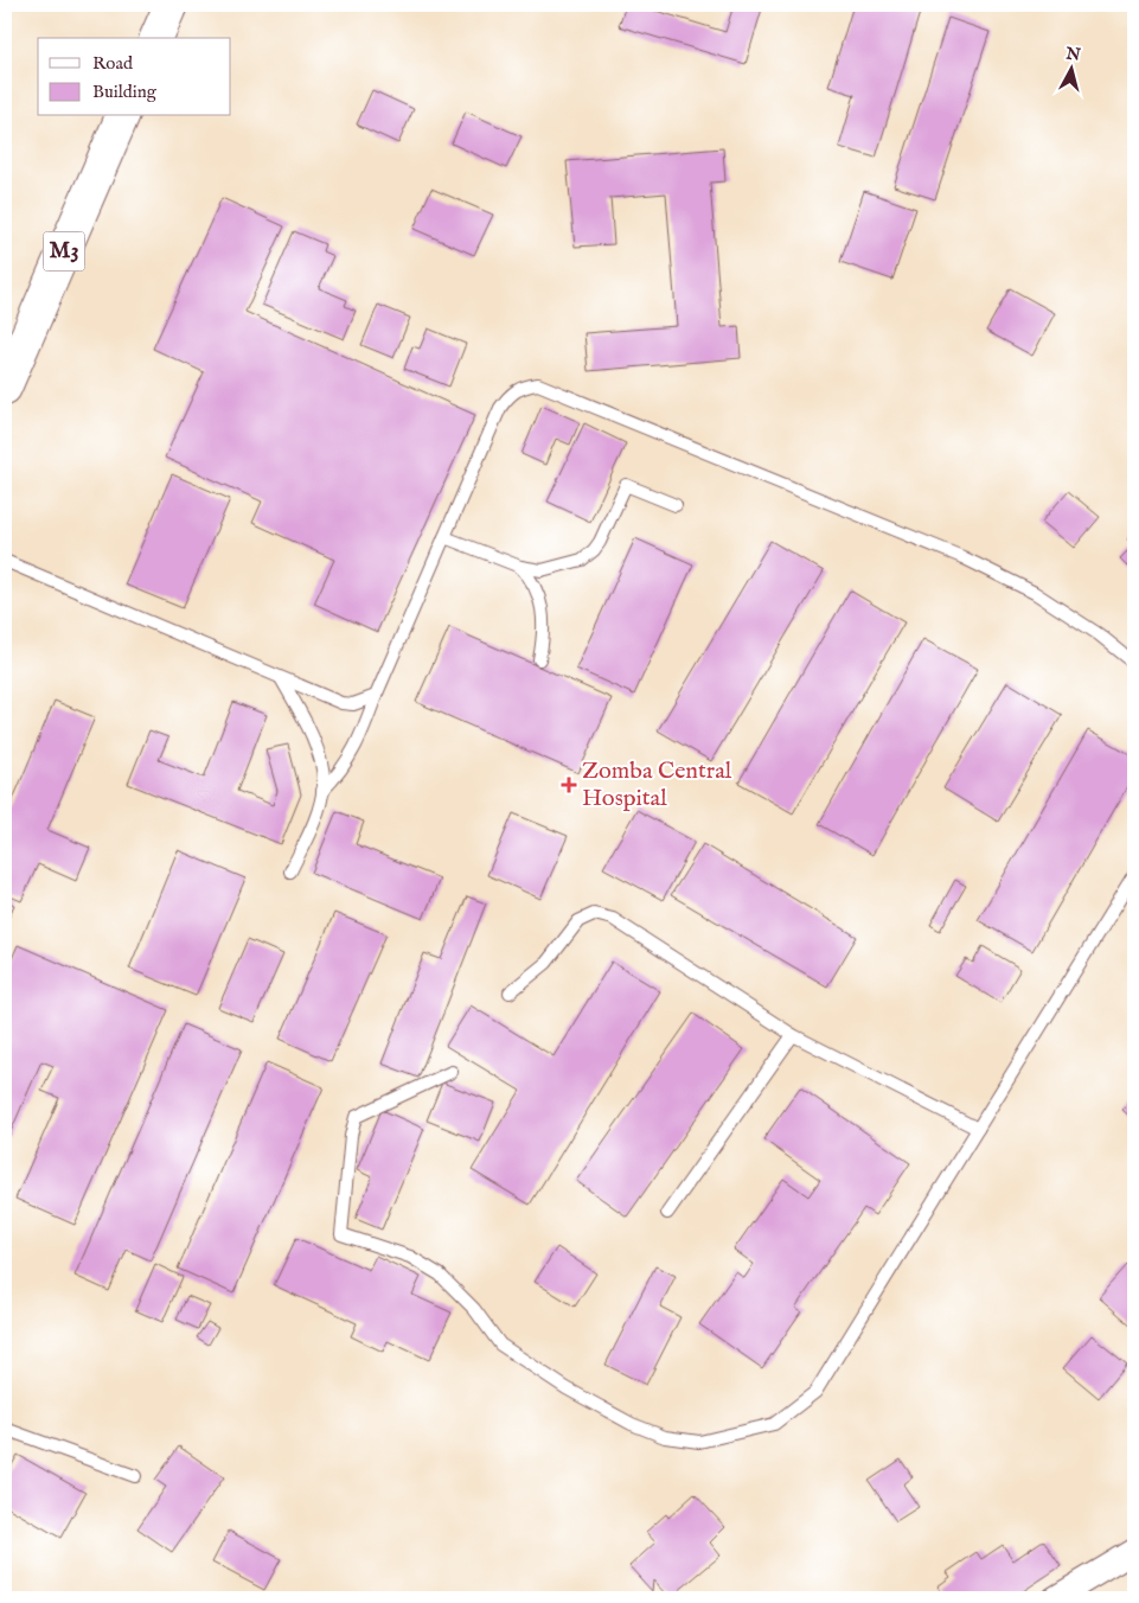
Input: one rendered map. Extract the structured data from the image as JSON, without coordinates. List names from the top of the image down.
{
  "streets": {
    "highway": ["M3"]
  },
  "places": {
    "health": ["Zomba Central Hospital"]
  },
  "legend": ["Road", "Building"],
  "north": "top"
}
